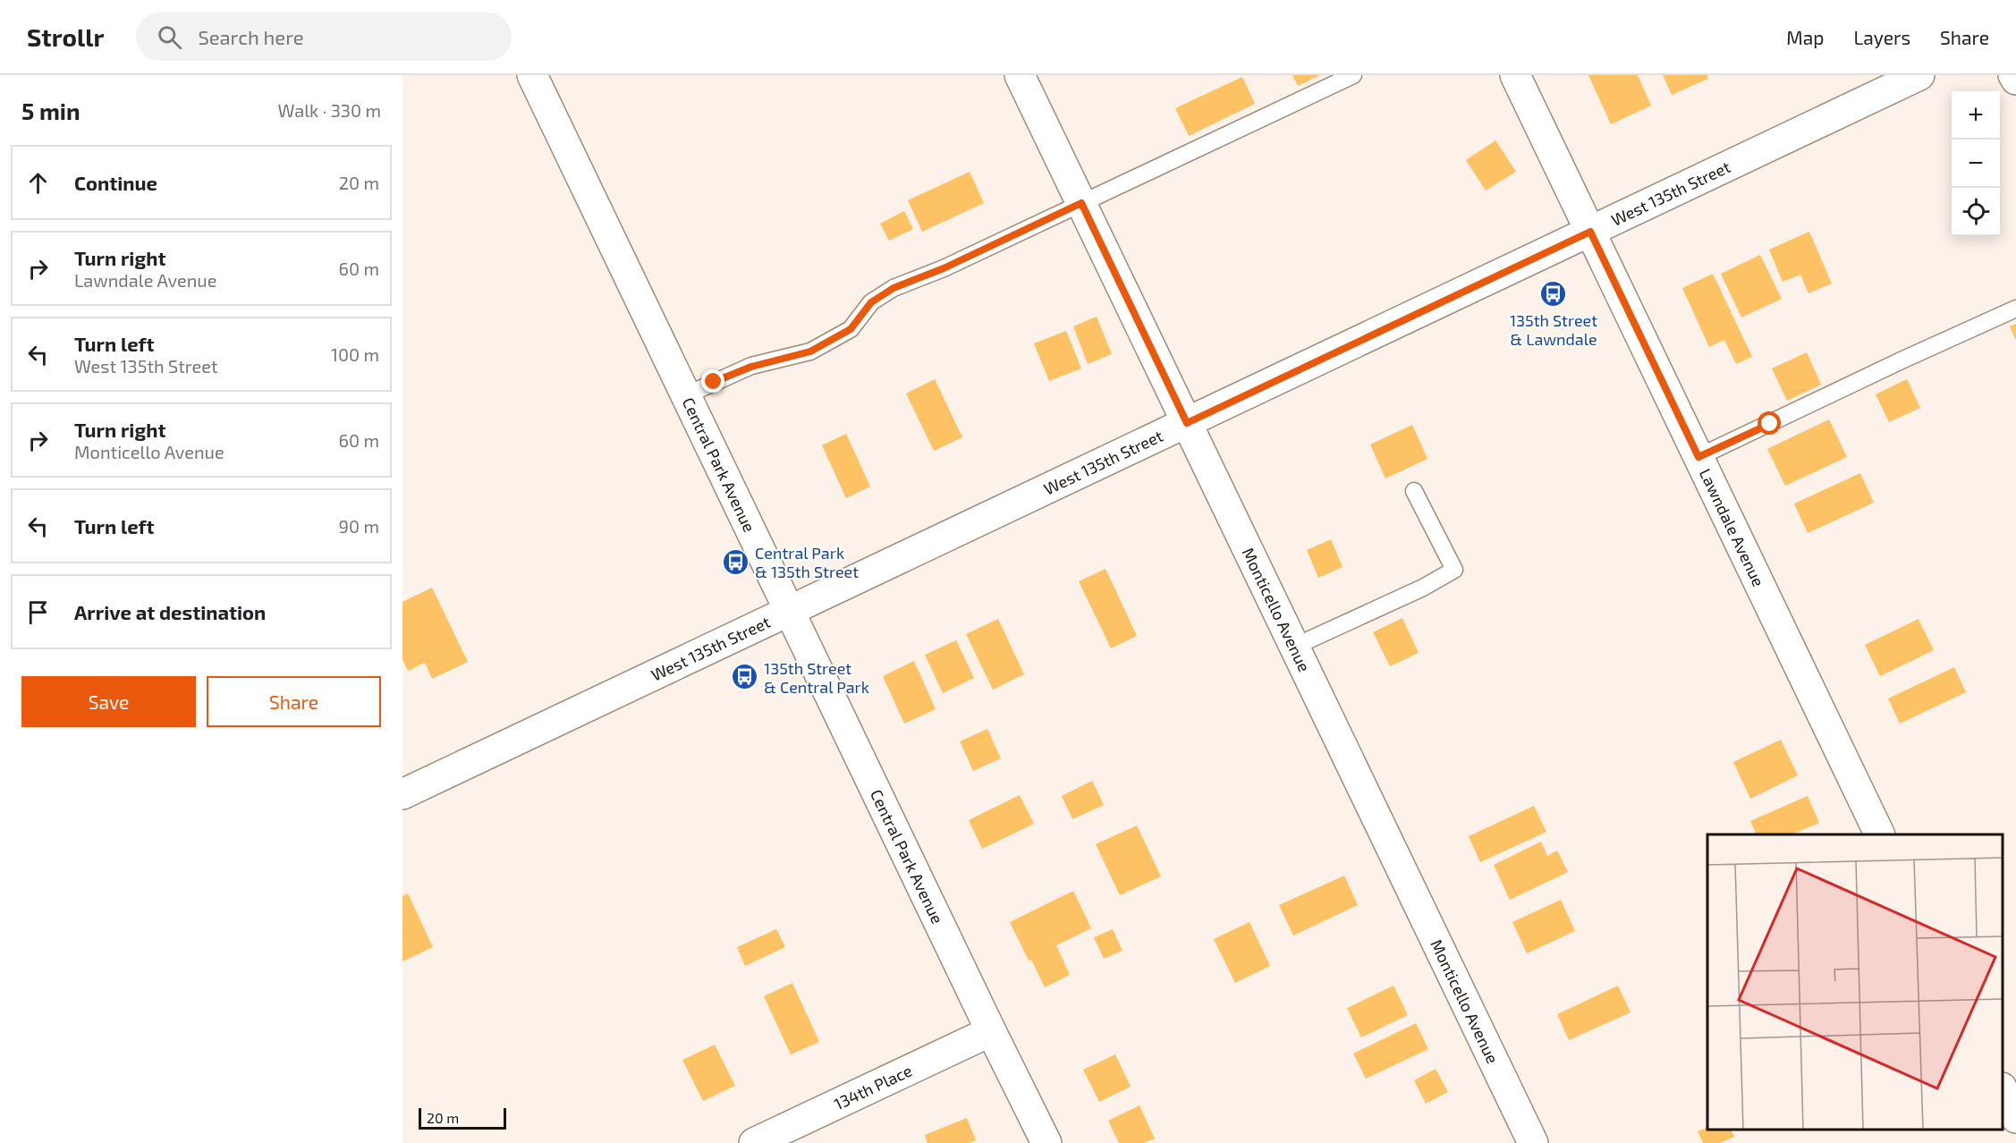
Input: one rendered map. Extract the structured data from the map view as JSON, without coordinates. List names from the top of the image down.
{
  "streets": {
    "street": [
      "West 135th Street",
      "Central Park Avenue",
      "Lawndale Avenue",
      "Monticello Avenue",
      "134th Place"
    ]
  },
  "crossings": [
    ["West 135th Street", "Central Park Avenue"],
    ["West 135th Street", "Lawndale Avenue"],
    ["West 135th Street", "Monticello Avenue"],
    ["Central Park Avenue", "134th Place"]
  ],
  "places": {
    "bus stop": ["135th Street & Lawndale", "Central Park & 135th Street", "135th Street & Central Park"]
  },
  "scale_bar": "20 m",
  "page": {
    "header": "Strollr",
    "search": "Search here",
    "nav": ["Map", "Layers", "Share"],
    "heading": ["5 min", "Walk · 330 m"],
    "map_buttons": ["+", "−"],
    "list": [
      ["Continue", "20 m"],
      ["Turn right", "Lawndale Avenue", "60 m"],
      ["Turn left", "West 135th Street", "100 m"],
      ["Turn right", "Monticello Avenue", "60 m"],
      ["Turn left", "90 m"],
      "Arrive at destination"
    ],
    "buttons": ["Save", "Share"],
    "scale": "20 m"
  }
}
